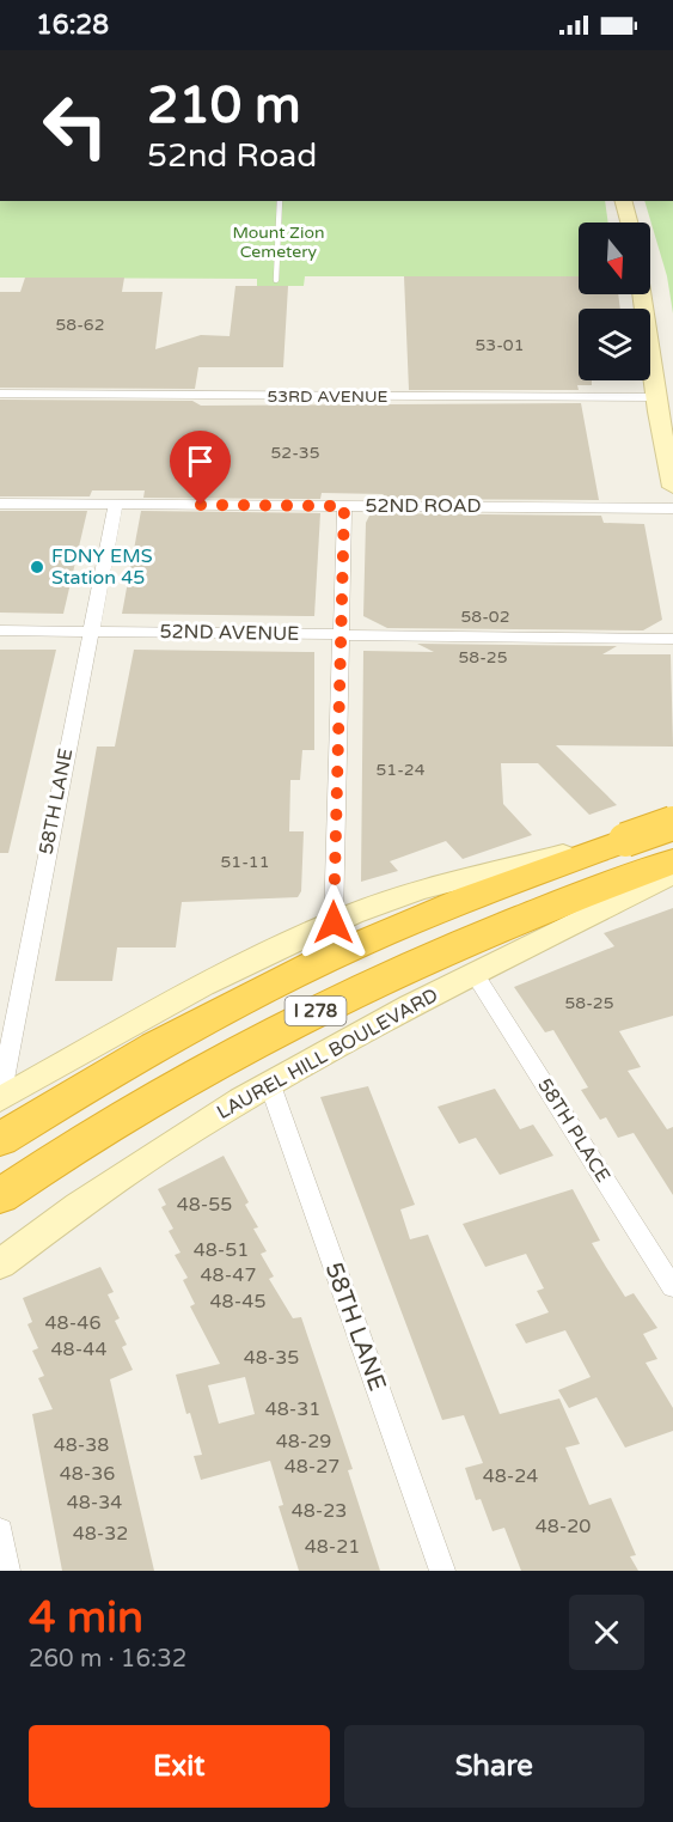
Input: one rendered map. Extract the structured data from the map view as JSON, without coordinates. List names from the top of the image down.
{
  "streets": {
    "highway": ["I 278"],
    "main road": ["LAUREL HILL BOULEVARD"],
    "street": [
      "53RD AVENUE",
      "52ND ROAD",
      "52ND AVENUE",
      "58TH LANE",
      "58TH PLACE"
    ]
  },
  "crossings": [
    ["52ND ROAD", "58TH LANE"],
    ["52ND AVENUE", "58TH LANE"],
    ["58TH LANE", "LAUREL HILL BOULEVARD"],
    ["I 278", "LAUREL HILL BOULEVARD"],
    ["LAUREL HILL BOULEVARD", "58TH PLACE"]
  ],
  "parks": ["Mount Zion Cemetery"],
  "places": ["FDNY EMS Station 45"],
  "house_numbers": [
    "58-62",
    "53-01",
    "52-35",
    "58-02",
    "58-25",
    "51-24",
    "51-11",
    "58-25",
    "48-55",
    "48-51",
    "48-47",
    "48-45",
    "48-46",
    "48-44",
    "48-35",
    "48-31",
    "48-29",
    "48-38",
    "48-27",
    "48-36",
    "48-24",
    "48-34",
    "48-23",
    "48-20",
    "48-32",
    "48-21"
  ],
  "north": "bottom",
  "page": {
    "status": "16:28",
    "turn": ["210 m", "52nd Road"],
    "heading": ["4 min", "260 m · 16:32"],
    "buttons": ["Exit", "Share"]
  }
}
